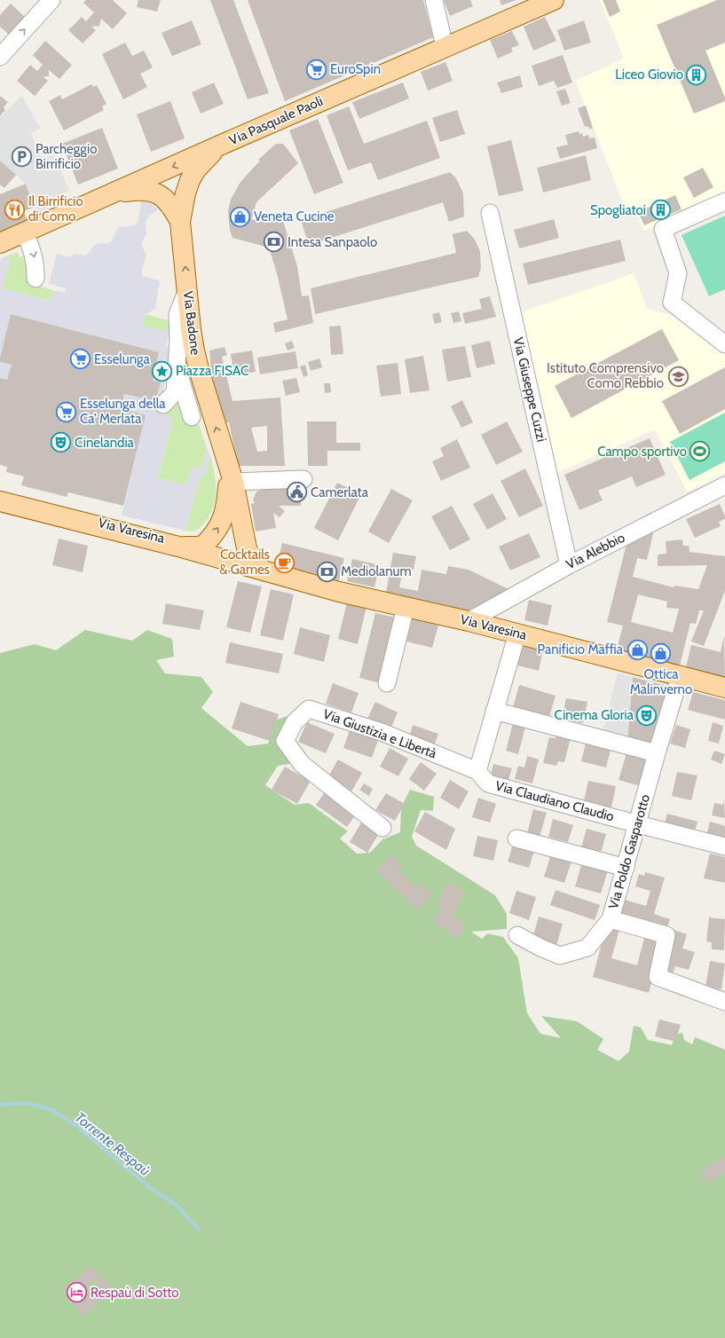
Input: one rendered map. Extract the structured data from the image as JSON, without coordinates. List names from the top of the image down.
{
  "streets": {
    "main road": ["Via Pasquale Paoli", "Via Badone", "Via Varesina"],
    "street": [
      "Via Giuseppe Cuzzi",
      "Via Alebbio",
      "Via Giustizia e Libertà",
      "Via Claudiano Claudio",
      "Via Poldo Gasparotto"
    ]
  },
  "crossings": [
    ["Via Pasquale Paoli", "Via Badone"],
    ["Via Badone", "Via Varesina"],
    ["Via Giuseppe Cuzzi", "Via Alebbio"],
    ["Via Varesina", "Via Alebbio"],
    ["Via Varesina", "Via Poldo Gasparotto"],
    ["Via Giustizia e Libertà", "Via Claudiano Claudio"],
    ["Via Claudiano Claudio", "Via Poldo Gasparotto"]
  ],
  "water": ["Torrente Respaù"],
  "places": {
    "supermarket": ["EuroSpin", "Esselunga", "Esselunga della Ca' Merlata"],
    "building": ["Liceo Giovio", "Spogliatoi"],
    "parking": ["Parcheggio Birrificio"],
    "restaurant": ["Il Birrificio di Como"],
    "shop": ["Veneta Cucine", "Panificio Maffia", "Ottica Malinverno"],
    "bank": ["Intesa Sanpaolo", "Mediolanum"],
    "place": ["Piazza FISAC"],
    "school or university": ["Istituto Comprensivo Como Rebbio"],
    "theatre": ["Cinelandia", "Cinema Gloria"],
    "sports": ["Campo sportivo"],
    "public building": ["Camerlata"],
    "cafe": ["Cocktails & Games"],
    "hotel": ["Respaù di Sotto"]
  }
}
